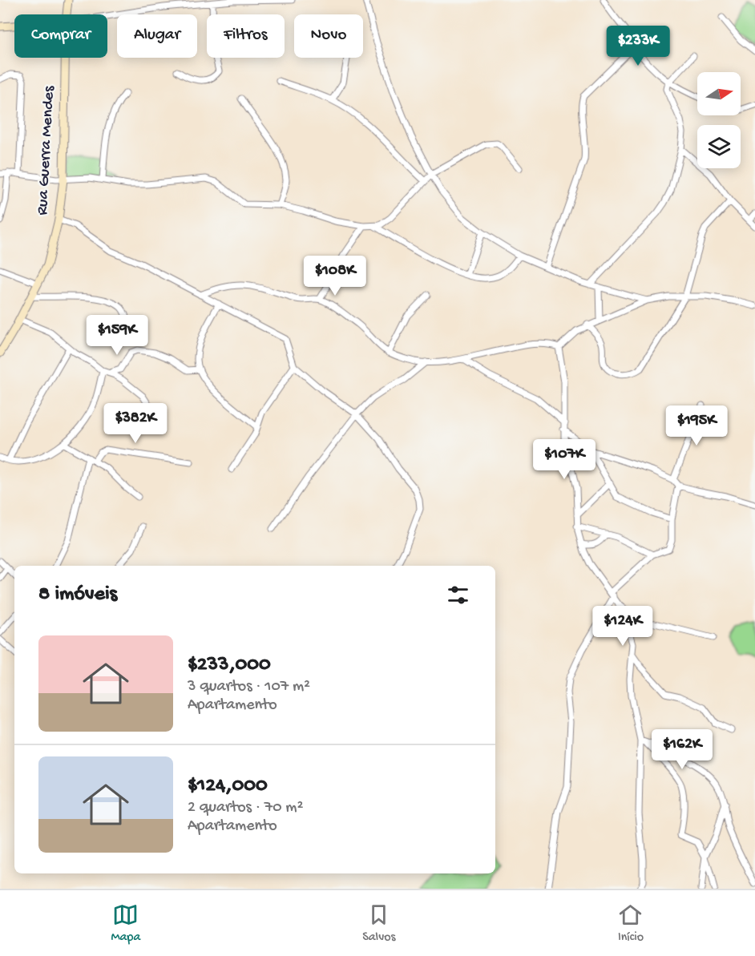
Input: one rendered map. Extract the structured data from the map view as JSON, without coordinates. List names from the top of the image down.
{
  "streets": {
    "street": ["Rua Guerra Mendes"]
  },
  "north": "right",
  "page": {
    "chip": [
      "Comprar",
      "Alugar",
      "Filtros",
      "Novo"
    ],
    "price": [
      "$233K",
      "$108K",
      "$159K",
      "$382K",
      "$195K",
      "$107K",
      "$124K",
      "$162K"
    ],
    "heading": "8 imóveis",
    "list": [
      {
        "name": "$233,000",
        "note": "3 quartos · 107 m² · Apartamento"
      },
      {
        "name": "$124,000",
        "note": "2 quartos · 70 m² · Apartamento"
      }
    ],
    "tabs": ["Mapa", "Salvos", "Início"]
  }
}
